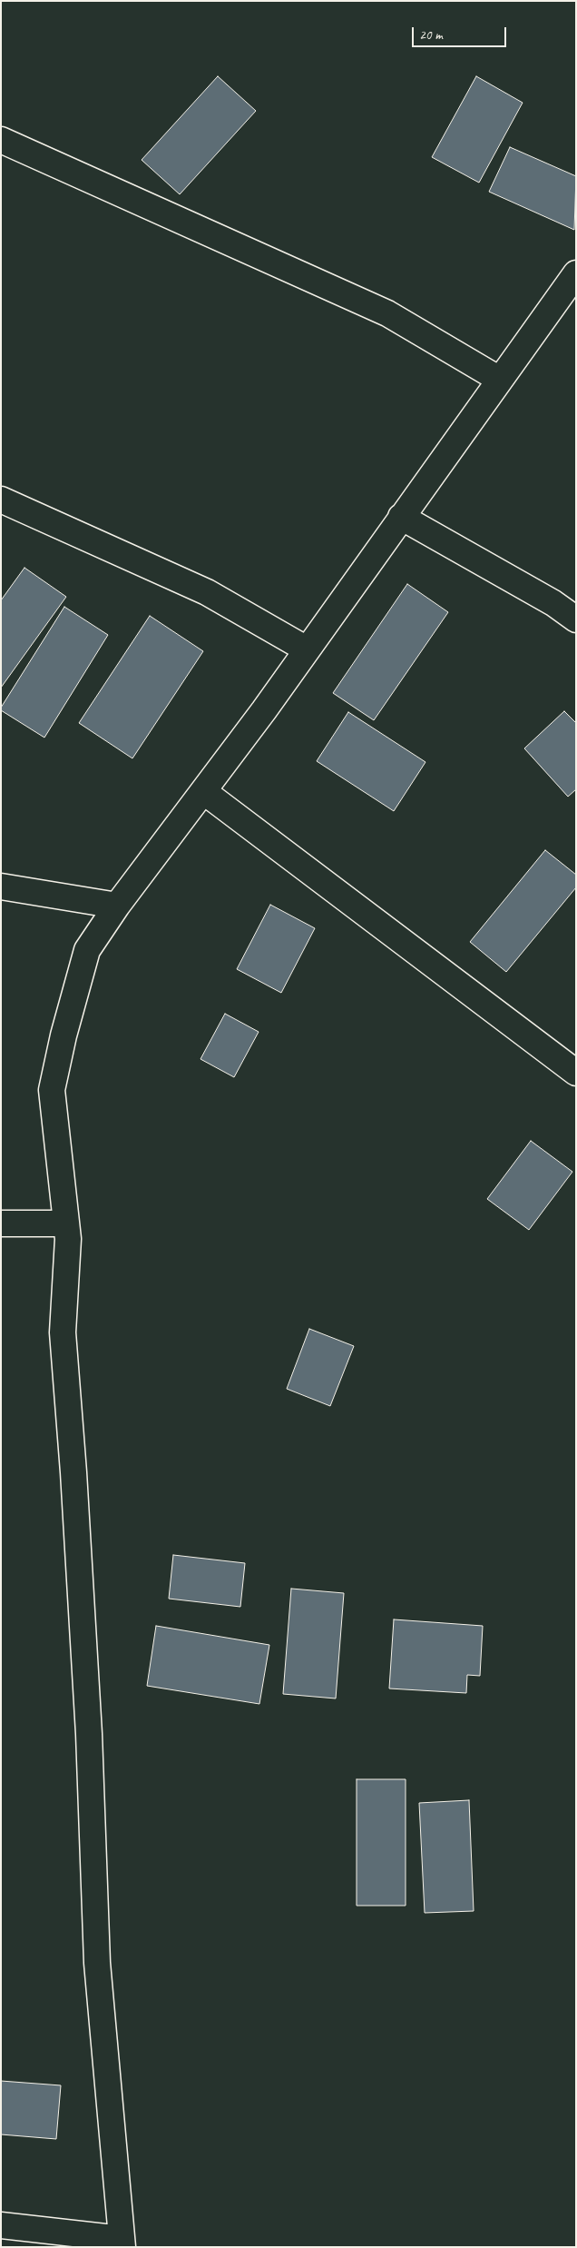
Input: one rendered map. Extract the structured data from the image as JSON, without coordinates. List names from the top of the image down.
{
  "scale_bar": "20 m"
}
